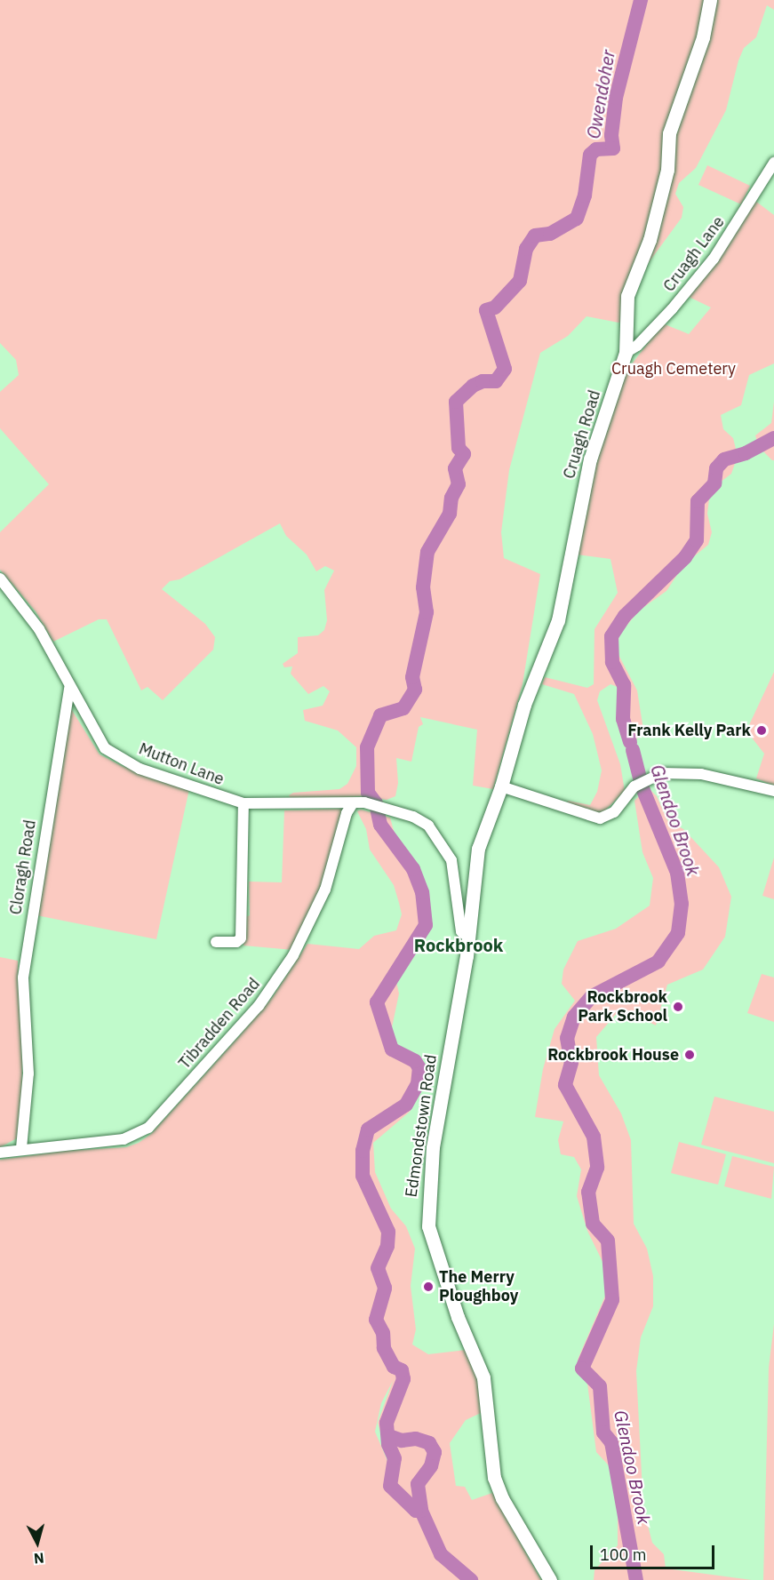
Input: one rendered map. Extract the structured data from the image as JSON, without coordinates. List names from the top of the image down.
{
  "streets": {
    "main road": ["Cruagh Road", "Edmondstown Road"],
    "street": [
      "Cruagh Lane",
      "Mutton Lane",
      "Cloragh Road",
      "Tibradden Road"
    ]
  },
  "crossings": [
    ["Cruagh Lane", "Cruagh Road"],
    ["Cruagh Road", "Edmondstown Road"],
    ["Mutton Lane", "Cloragh Road"],
    ["Mutton Lane", "Tibradden Road"],
    ["Cloragh Road", "Tibradden Road"]
  ],
  "districts": ["Rockbrook"],
  "water": ["Owendoher", "Glendoo Brook"],
  "parks": ["Cruagh Cemetery"],
  "places": [
    "Frank Kelly Park",
    "Rockbrook Park School",
    "Rockbrook House",
    "The Merry Ploughboy"
  ],
  "scale_bar": "100 m",
  "north": "bottom"
}
